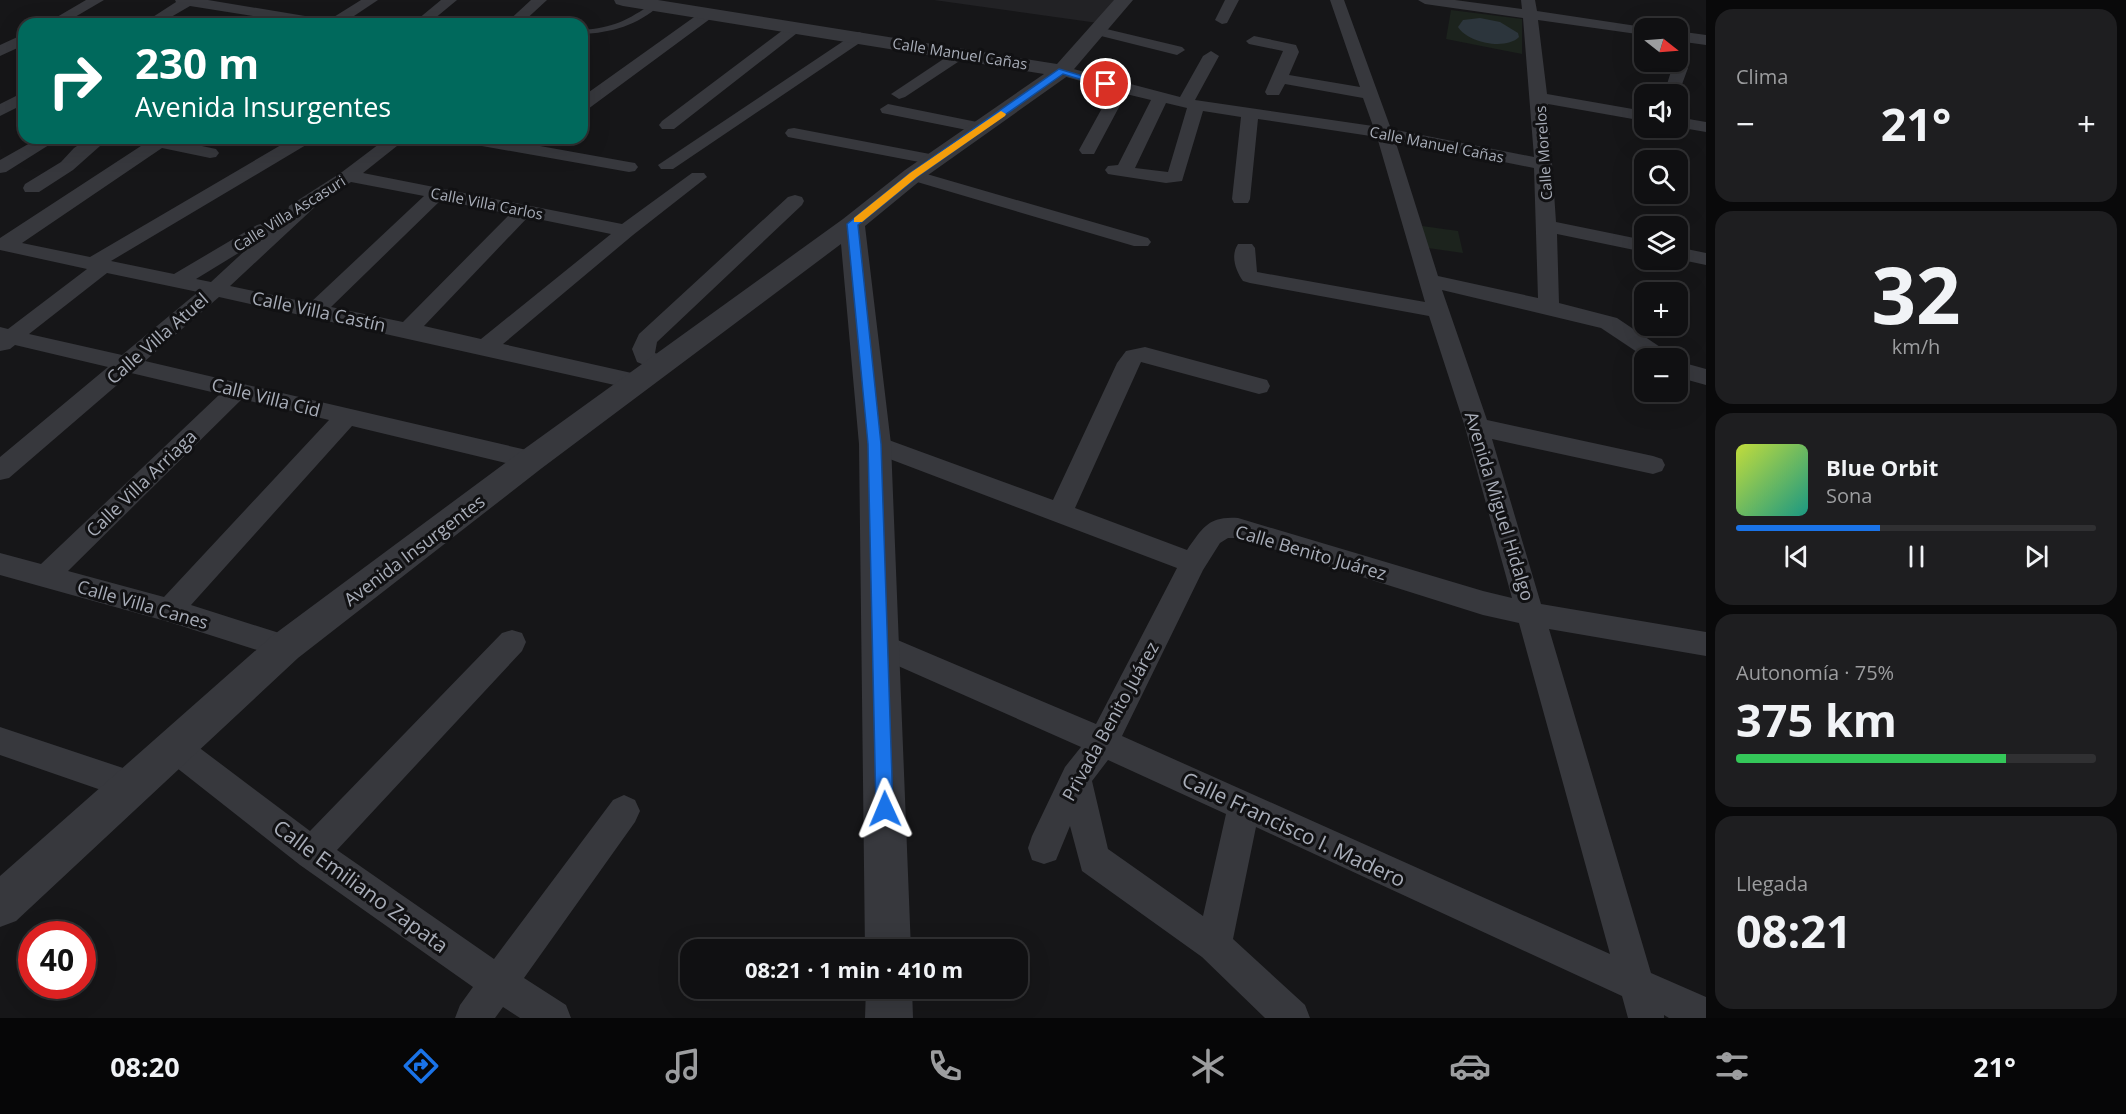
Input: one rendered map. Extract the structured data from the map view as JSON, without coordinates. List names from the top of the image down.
{
  "streets": {
    "street": [
      "Calle Manuel Cañas",
      "Calle Morelos",
      "Calle Villa Carlos",
      "Calle Villa Ascasuri",
      "Calle Villa Castín",
      "Calle Villa Atuel",
      "Calle Villa Cid",
      "Calle Villa Arriaga",
      "Avenida Miguel Hidalgo",
      "Avenida Insurgentes",
      "Calle Benito Juárez",
      "Calle Villa Canes",
      "Privada Benito Juárez",
      "Calle Francisco I. Madero",
      "Calle Emiliano Zapata"
    ]
  },
  "crossings": [
    ["Calle Manuel Cañas", "Calle Morelos"],
    ["Calle Manuel Cañas", "Avenida Miguel Hidalgo"],
    ["Calle Manuel Cañas", "Avenida Insurgentes"],
    ["Calle Villa Carlos", "Calle Villa Ascasuri"],
    ["Calle Villa Ascasuri", "Calle Villa Castín"],
    ["Calle Villa Ascasuri", "Calle Villa Atuel"],
    ["Calle Villa Castín", "Calle Villa Atuel"],
    ["Calle Villa Castín", "Avenida Insurgentes"],
    ["Calle Villa Atuel", "Calle Villa Cid"],
    ["Calle Villa Cid", "Calle Villa Arriaga"],
    ["Calle Villa Cid", "Avenida Insurgentes"],
    ["Calle Villa Arriaga", "Calle Villa Canes"],
    ["Avenida Miguel Hidalgo", "Calle Benito Juárez"],
    ["Avenida Miguel Hidalgo", "Calle Francisco I. Madero"],
    ["Avenida Insurgentes", "Calle Villa Canes"],
    ["Avenida Insurgentes", "Calle Emiliano Zapata"],
    ["Calle Benito Juárez", "Privada Benito Juárez"],
    ["Privada Benito Juárez", "Calle Francisco I. Madero"]
  ],
  "north": "right",
  "page": {
    "tile": [
      "Clima",
      ["32", "km/h"],
      ["Autonomía · 75%", "375 km"],
      ["Llegada", "08:21"]
    ],
    "map_buttons": ["+", "−"],
    "turn": ["230 m", "Avenida Insurgentes"],
    "heat": ["−", "21°", "+"],
    "song": ["Blue Orbit", "Sona"],
    "limit": "40",
    "trip": "08:21 · 1 min · 410 m",
    "tabs": ["08:20", "21°"]
  }
}
